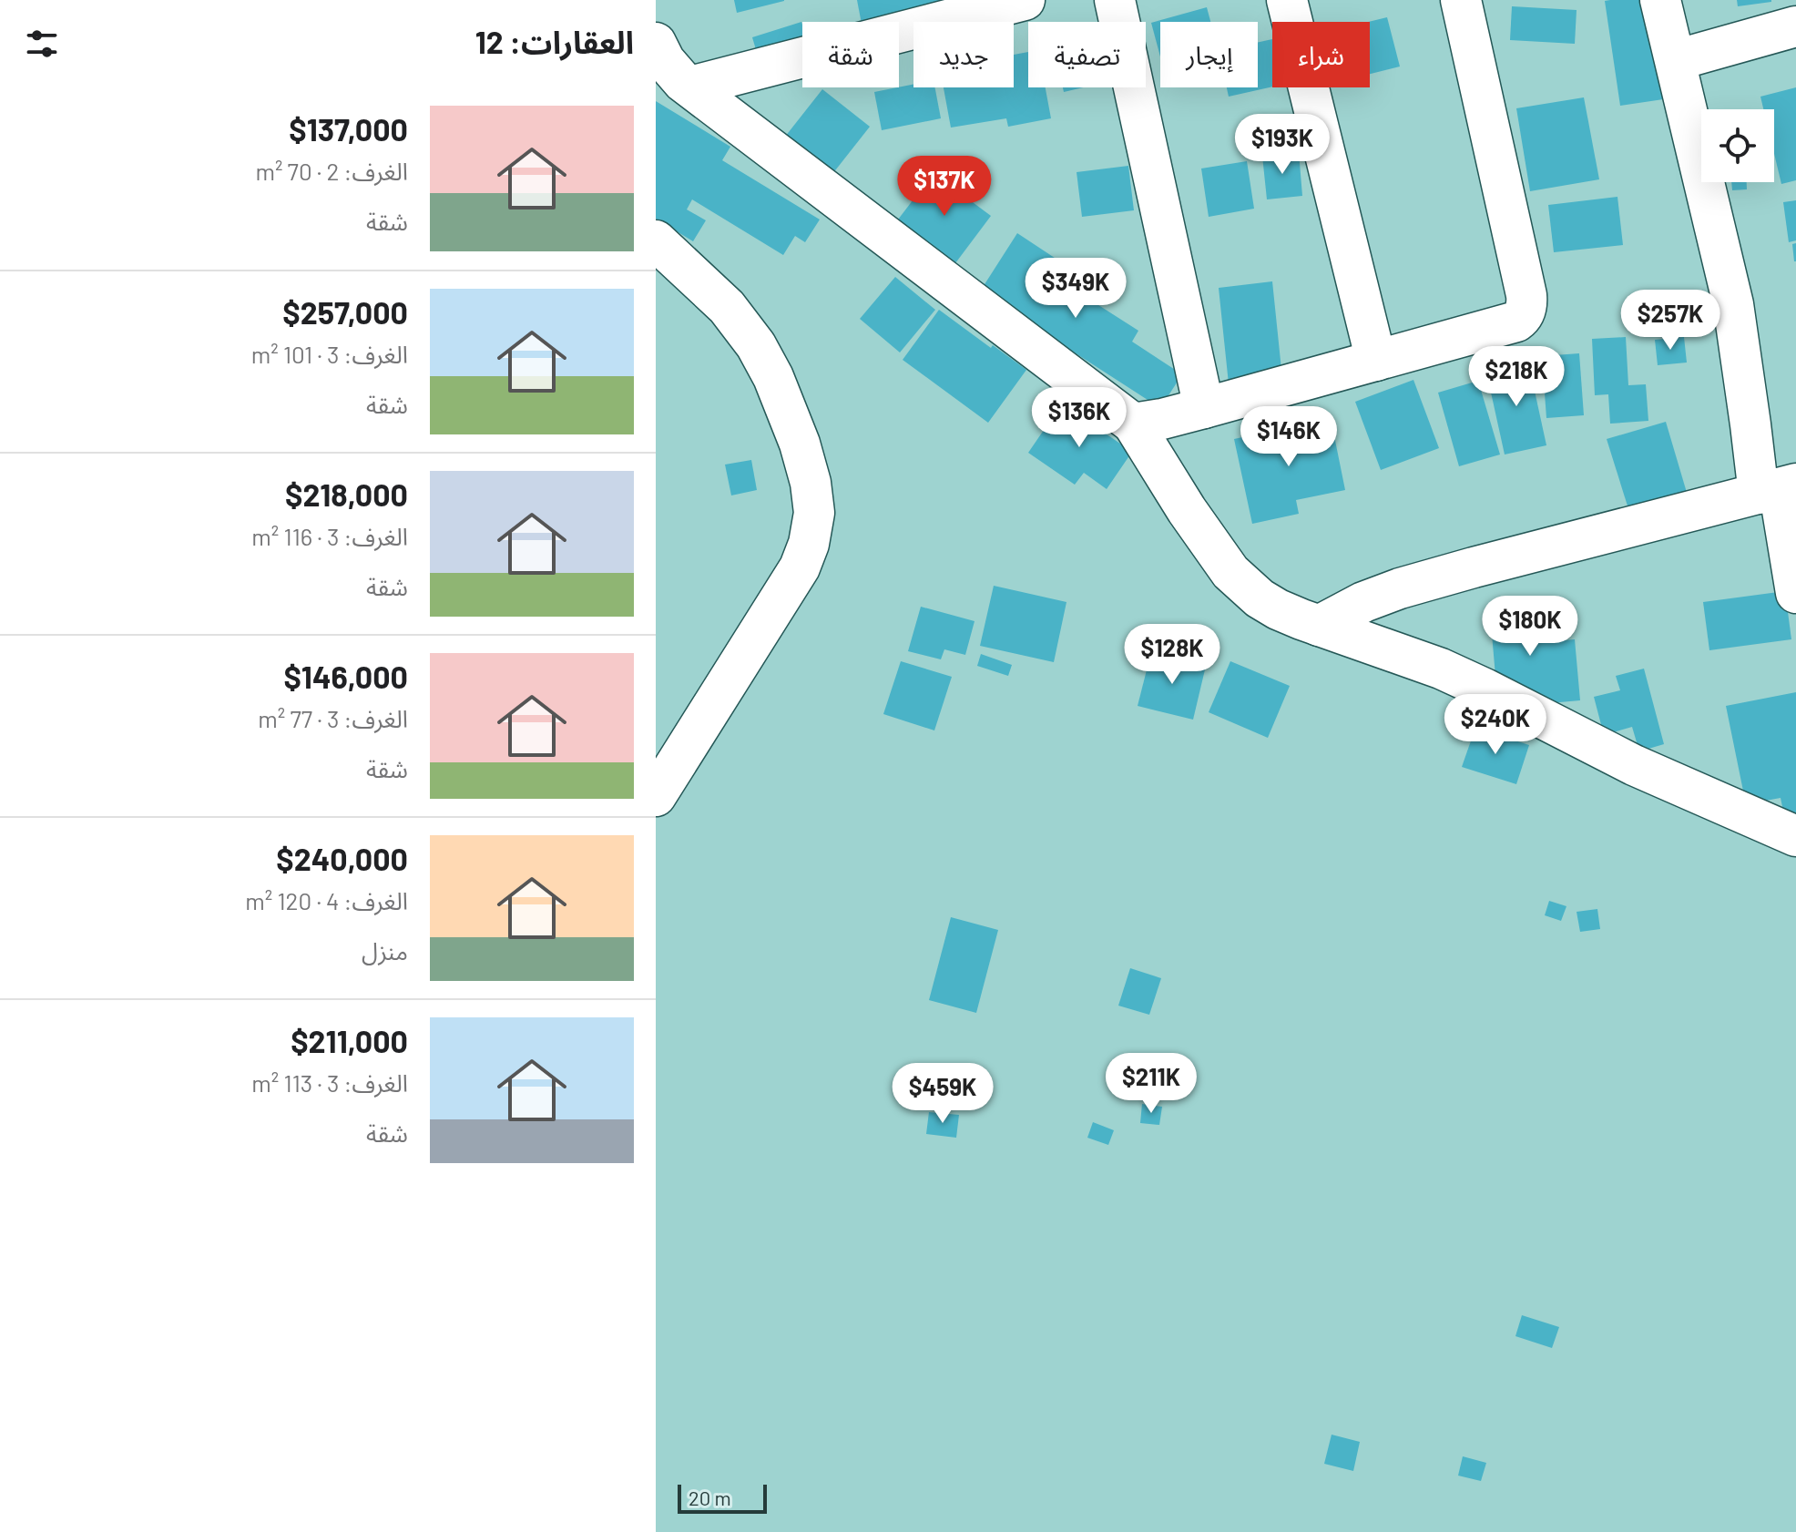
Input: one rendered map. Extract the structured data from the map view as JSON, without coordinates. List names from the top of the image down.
{
  "scale_bar": "20 m",
  "page": {
    "heading": "العقارات: 12",
    "chip": [
      "شراء",
      "إيجار",
      "تصفية",
      "جديد",
      "شقة"
    ],
    "list": [
      {
        "name": "$137,000",
        "note": "الغرف: 2 · 70 m² · شقة"
      },
      {
        "name": "$257,000",
        "note": "الغرف: 3 · 101 m² · شقة"
      },
      {
        "name": "$218,000",
        "note": "الغرف: 3 · 116 m² · شقة"
      },
      {
        "name": "$146,000",
        "note": "الغرف: 3 · 77 m² · شقة"
      },
      {
        "name": "$240,000",
        "note": "الغرف: 4 · 120 m² · منزل"
      },
      {
        "name": "$211,000",
        "note": "الغرف: 3 · 113 m² · شقة"
      }
    ],
    "price": [
      "$193K",
      "$137K",
      "$349K",
      "$257K",
      "$218K",
      "$136K",
      "$146K",
      "$180K",
      "$128K",
      "$240K",
      "$211K",
      "$459K"
    ],
    "scale": "20 m"
  }
}
